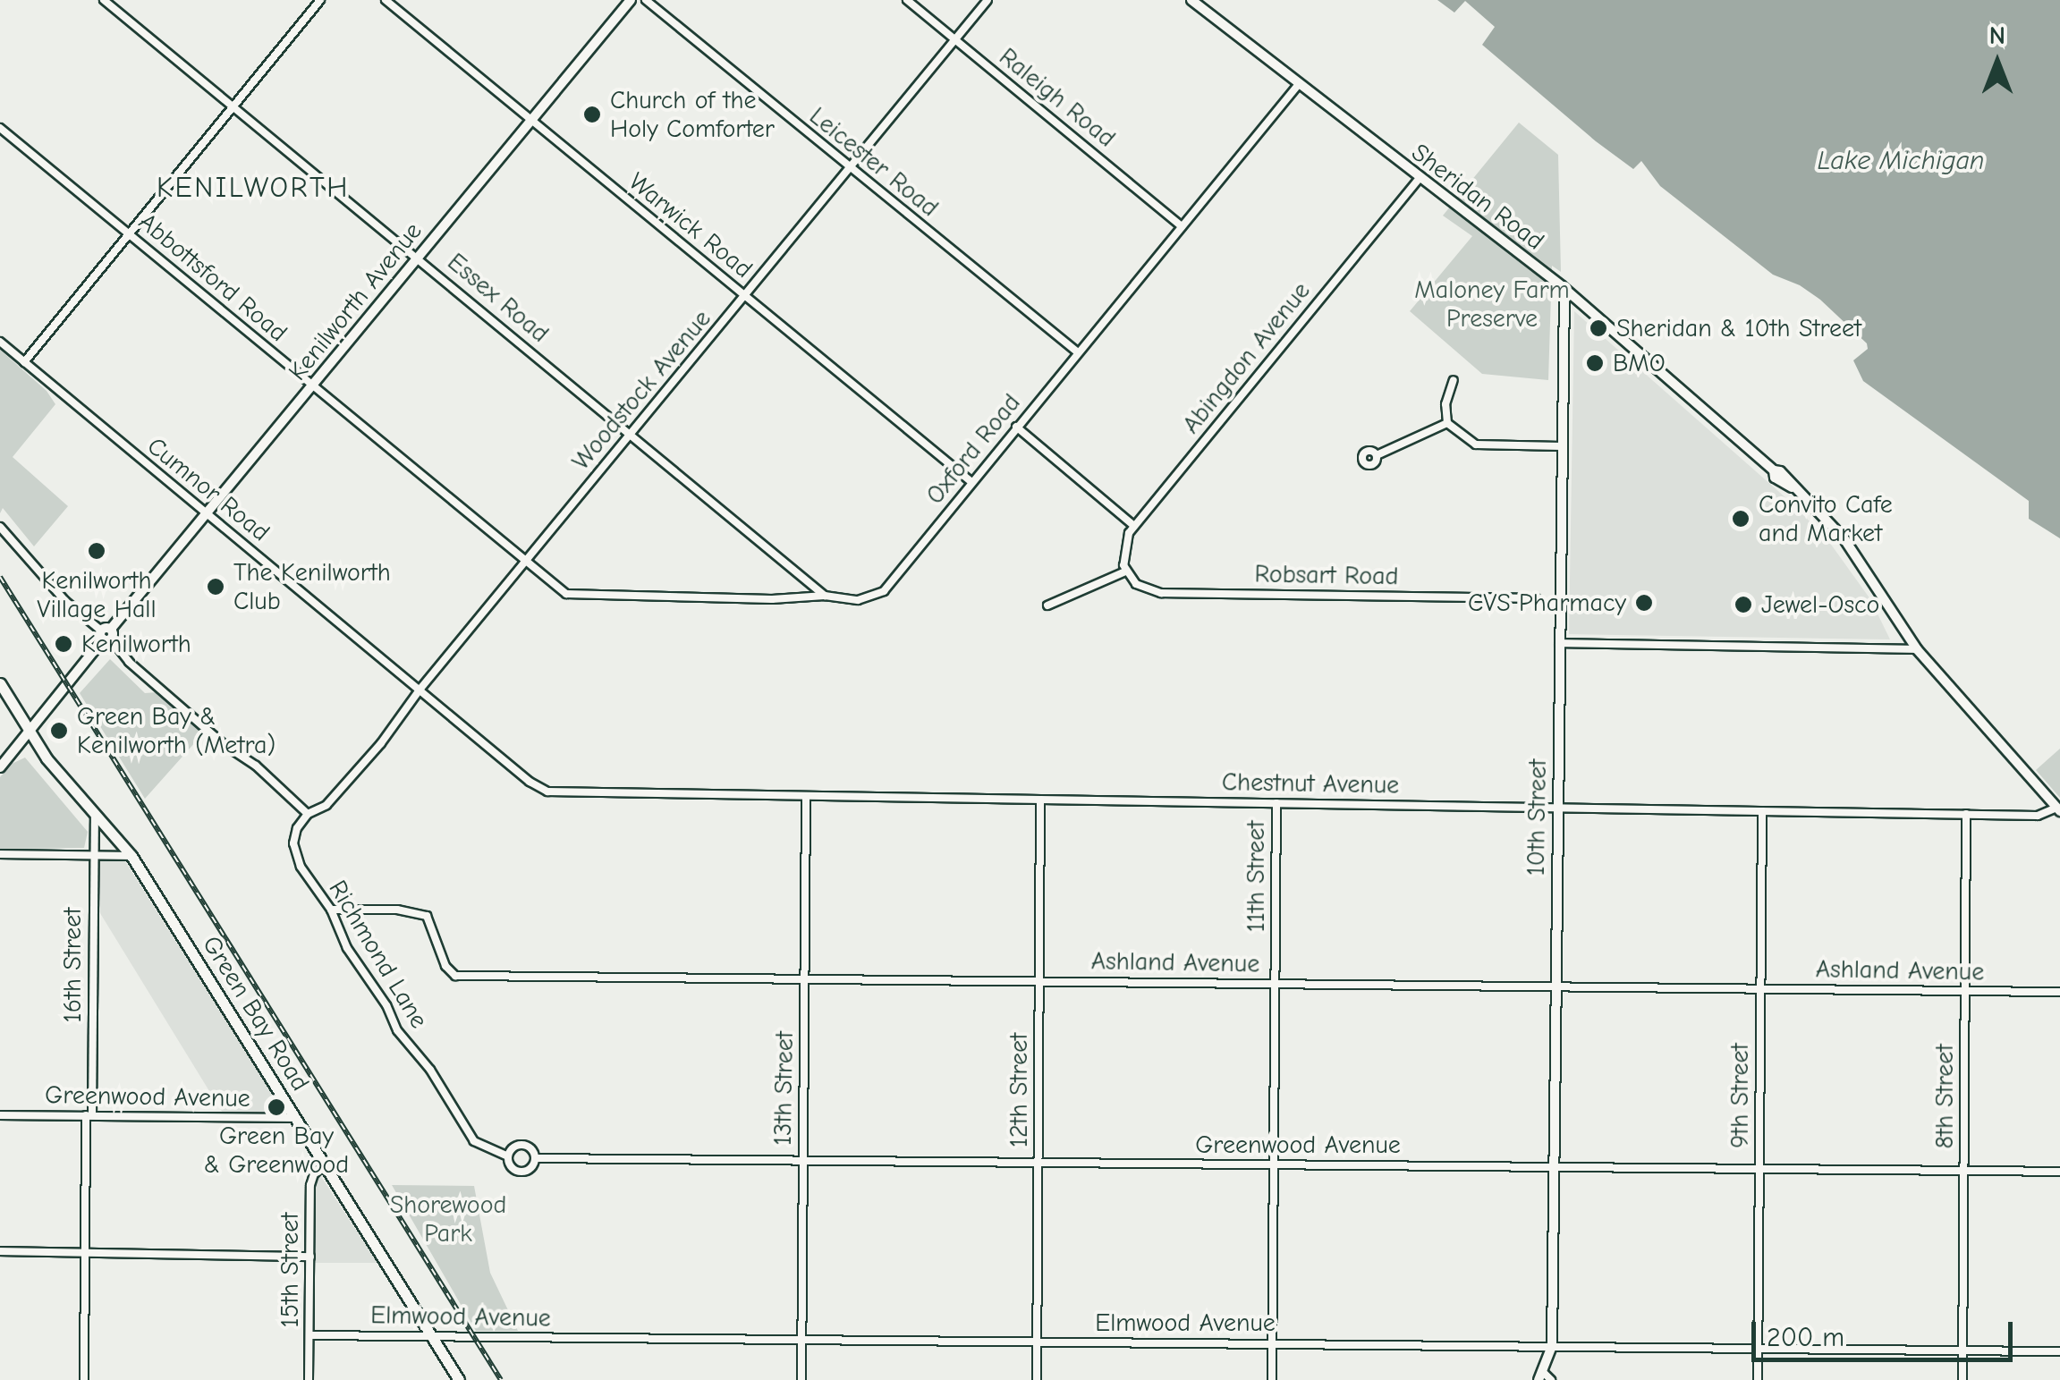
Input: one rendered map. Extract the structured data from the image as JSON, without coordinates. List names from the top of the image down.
{
  "streets": {
    "main road": ["Green Bay Road"],
    "street": [
      "Raleigh Road",
      "Leicester Road",
      "Sheridan Road",
      "Warwick Road",
      "Abbottsford Road",
      "Essex Road",
      "Kenilworth Avenue",
      "Abingdon Avenue",
      "Woodstock Avenue",
      "Oxford Road",
      "Cumnor Road",
      "Robsart Road",
      "Chestnut Avenue",
      "10th Street",
      "11th Street",
      "Richmond Lane",
      "Ashland Avenue",
      "16th Street",
      "13th Street",
      "12th Street",
      "9th Street",
      "Greenwood Avenue",
      "8th Street",
      "15th Street",
      "Elmwood Avenue"
    ]
  },
  "crossings": [
    ["Raleigh Road", "Woodstock Avenue"],
    ["Raleigh Road", "Oxford Road"],
    ["Leicester Road", "Woodstock Avenue"],
    ["Leicester Road", "Oxford Road"],
    ["Sheridan Road", "Abingdon Avenue"],
    ["Sheridan Road", "Oxford Road"],
    ["Sheridan Road", "Chestnut Avenue"],
    ["Sheridan Road", "10th Street"],
    ["Warwick Road", "Kenilworth Avenue"],
    ["Warwick Road", "Woodstock Avenue"],
    ["Warwick Road", "Oxford Road"],
    ["Abbottsford Road", "Kenilworth Avenue"],
    ["Abbottsford Road", "Woodstock Avenue"],
    ["Abbottsford Road", "Oxford Road"],
    ["Essex Road", "Kenilworth Avenue"],
    ["Essex Road", "Woodstock Avenue"],
    ["Essex Road", "Oxford Road"],
    ["Kenilworth Avenue", "Cumnor Road"],
    ["Kenilworth Avenue", "Green Bay Road"],
    ["Abingdon Avenue", "Robsart Road"],
    ["Woodstock Avenue", "Cumnor Road"],
    ["Woodstock Avenue", "Richmond Lane"],
    ["Cumnor Road", "Chestnut Avenue"],
    ["Chestnut Avenue", "10th Street"],
    ["Chestnut Avenue", "11th Street"],
    ["Chestnut Avenue", "13th Street"],
    ["Chestnut Avenue", "12th Street"],
    ["Chestnut Avenue", "9th Street"],
    ["Chestnut Avenue", "8th Street"],
    ["10th Street", "Ashland Avenue"],
    ["10th Street", "Greenwood Avenue"],
    ["10th Street", "Elmwood Avenue"],
    ["11th Street", "Ashland Avenue"],
    ["11th Street", "Greenwood Avenue"],
    ["11th Street", "Elmwood Avenue"],
    ["Richmond Lane", "Ashland Avenue"],
    ["Richmond Lane", "Greenwood Avenue"],
    ["Ashland Avenue", "13th Street"],
    ["Ashland Avenue", "12th Street"],
    ["Ashland Avenue", "9th Street"],
    ["Ashland Avenue", "8th Street"],
    ["16th Street", "Green Bay Road"],
    ["16th Street", "Greenwood Avenue"],
    ["Green Bay Road", "Greenwood Avenue"],
    ["Green Bay Road", "15th Street"],
    ["Green Bay Road", "Elmwood Avenue"],
    ["13th Street", "Greenwood Avenue"],
    ["13th Street", "Elmwood Avenue"],
    ["12th Street", "Greenwood Avenue"],
    ["12th Street", "Elmwood Avenue"],
    ["9th Street", "Greenwood Avenue"],
    ["9th Street", "Elmwood Avenue"],
    ["Greenwood Avenue", "8th Street"],
    ["8th Street", "Elmwood Avenue"],
    ["15th Street", "Elmwood Avenue"]
  ],
  "districts": ["KENILWORTH"],
  "water": ["Lake Michigan"],
  "parks": ["Maloney Farm Preserve", "Shorewood Park"],
  "places": [
    "Church of the Holy Comforter",
    "Sheridan & 10th Street",
    "BMO",
    "Convito Cafe and Market",
    "Kenilworth Village Hall",
    "The Kenilworth Club",
    "CVS Pharmacy",
    "Jewel-Osco",
    "Kenilworth",
    "Green Bay & Kenilworth (Metra)",
    "Green Bay & Greenwood"
  ],
  "scale_bar": "200 m",
  "north": "top"
}
